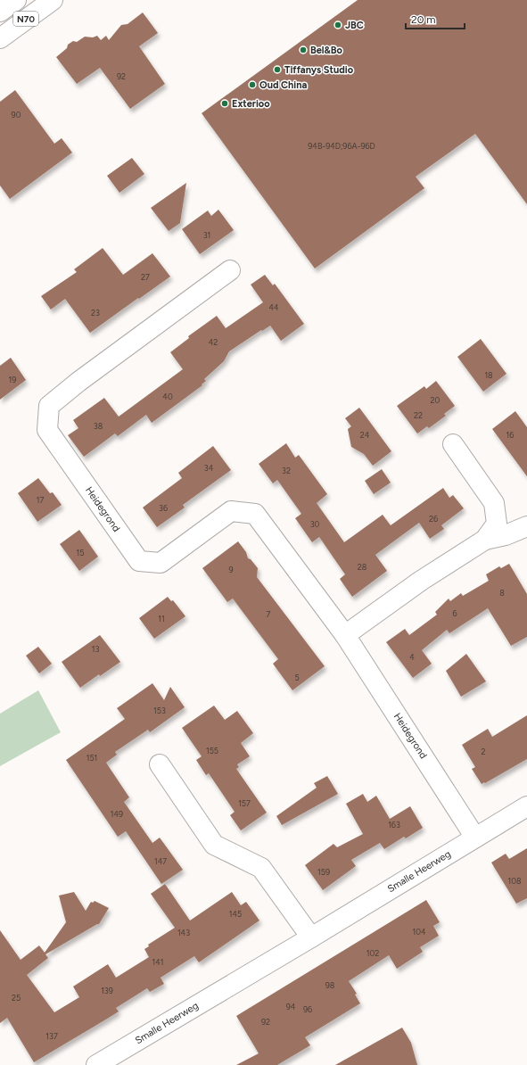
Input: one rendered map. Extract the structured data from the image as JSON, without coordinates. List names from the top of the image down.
{
  "streets": {
    "street": ["N70", "Heidegrond", "Smalle Heerweg"]
  },
  "crossings": [
    ["Heidegrond", "Smalle Heerweg"]
  ],
  "places": [
    "JBC",
    "Bel&Bo",
    "Tiffanys Studio",
    "Oud China",
    "Exterioo"
  ],
  "house_numbers": [
    "92",
    "90",
    "94B-94D;96A-96D",
    "31",
    "27",
    "44",
    "23",
    "42",
    "18",
    "19",
    "40",
    "20",
    "22",
    "38",
    "24",
    "16",
    "34",
    "32",
    "17",
    "36",
    "26",
    "30",
    "15",
    "28",
    "9",
    "8",
    "6",
    "7",
    "11",
    "13",
    "4",
    "5",
    "153",
    "155",
    "2",
    "151",
    "157",
    "149",
    "163",
    "147",
    "159",
    "108",
    "145",
    "104",
    "143",
    "102",
    "141",
    "98",
    "139",
    "25",
    "94",
    "96",
    "92",
    "137"
  ],
  "scale_bar": "20 m"
}
